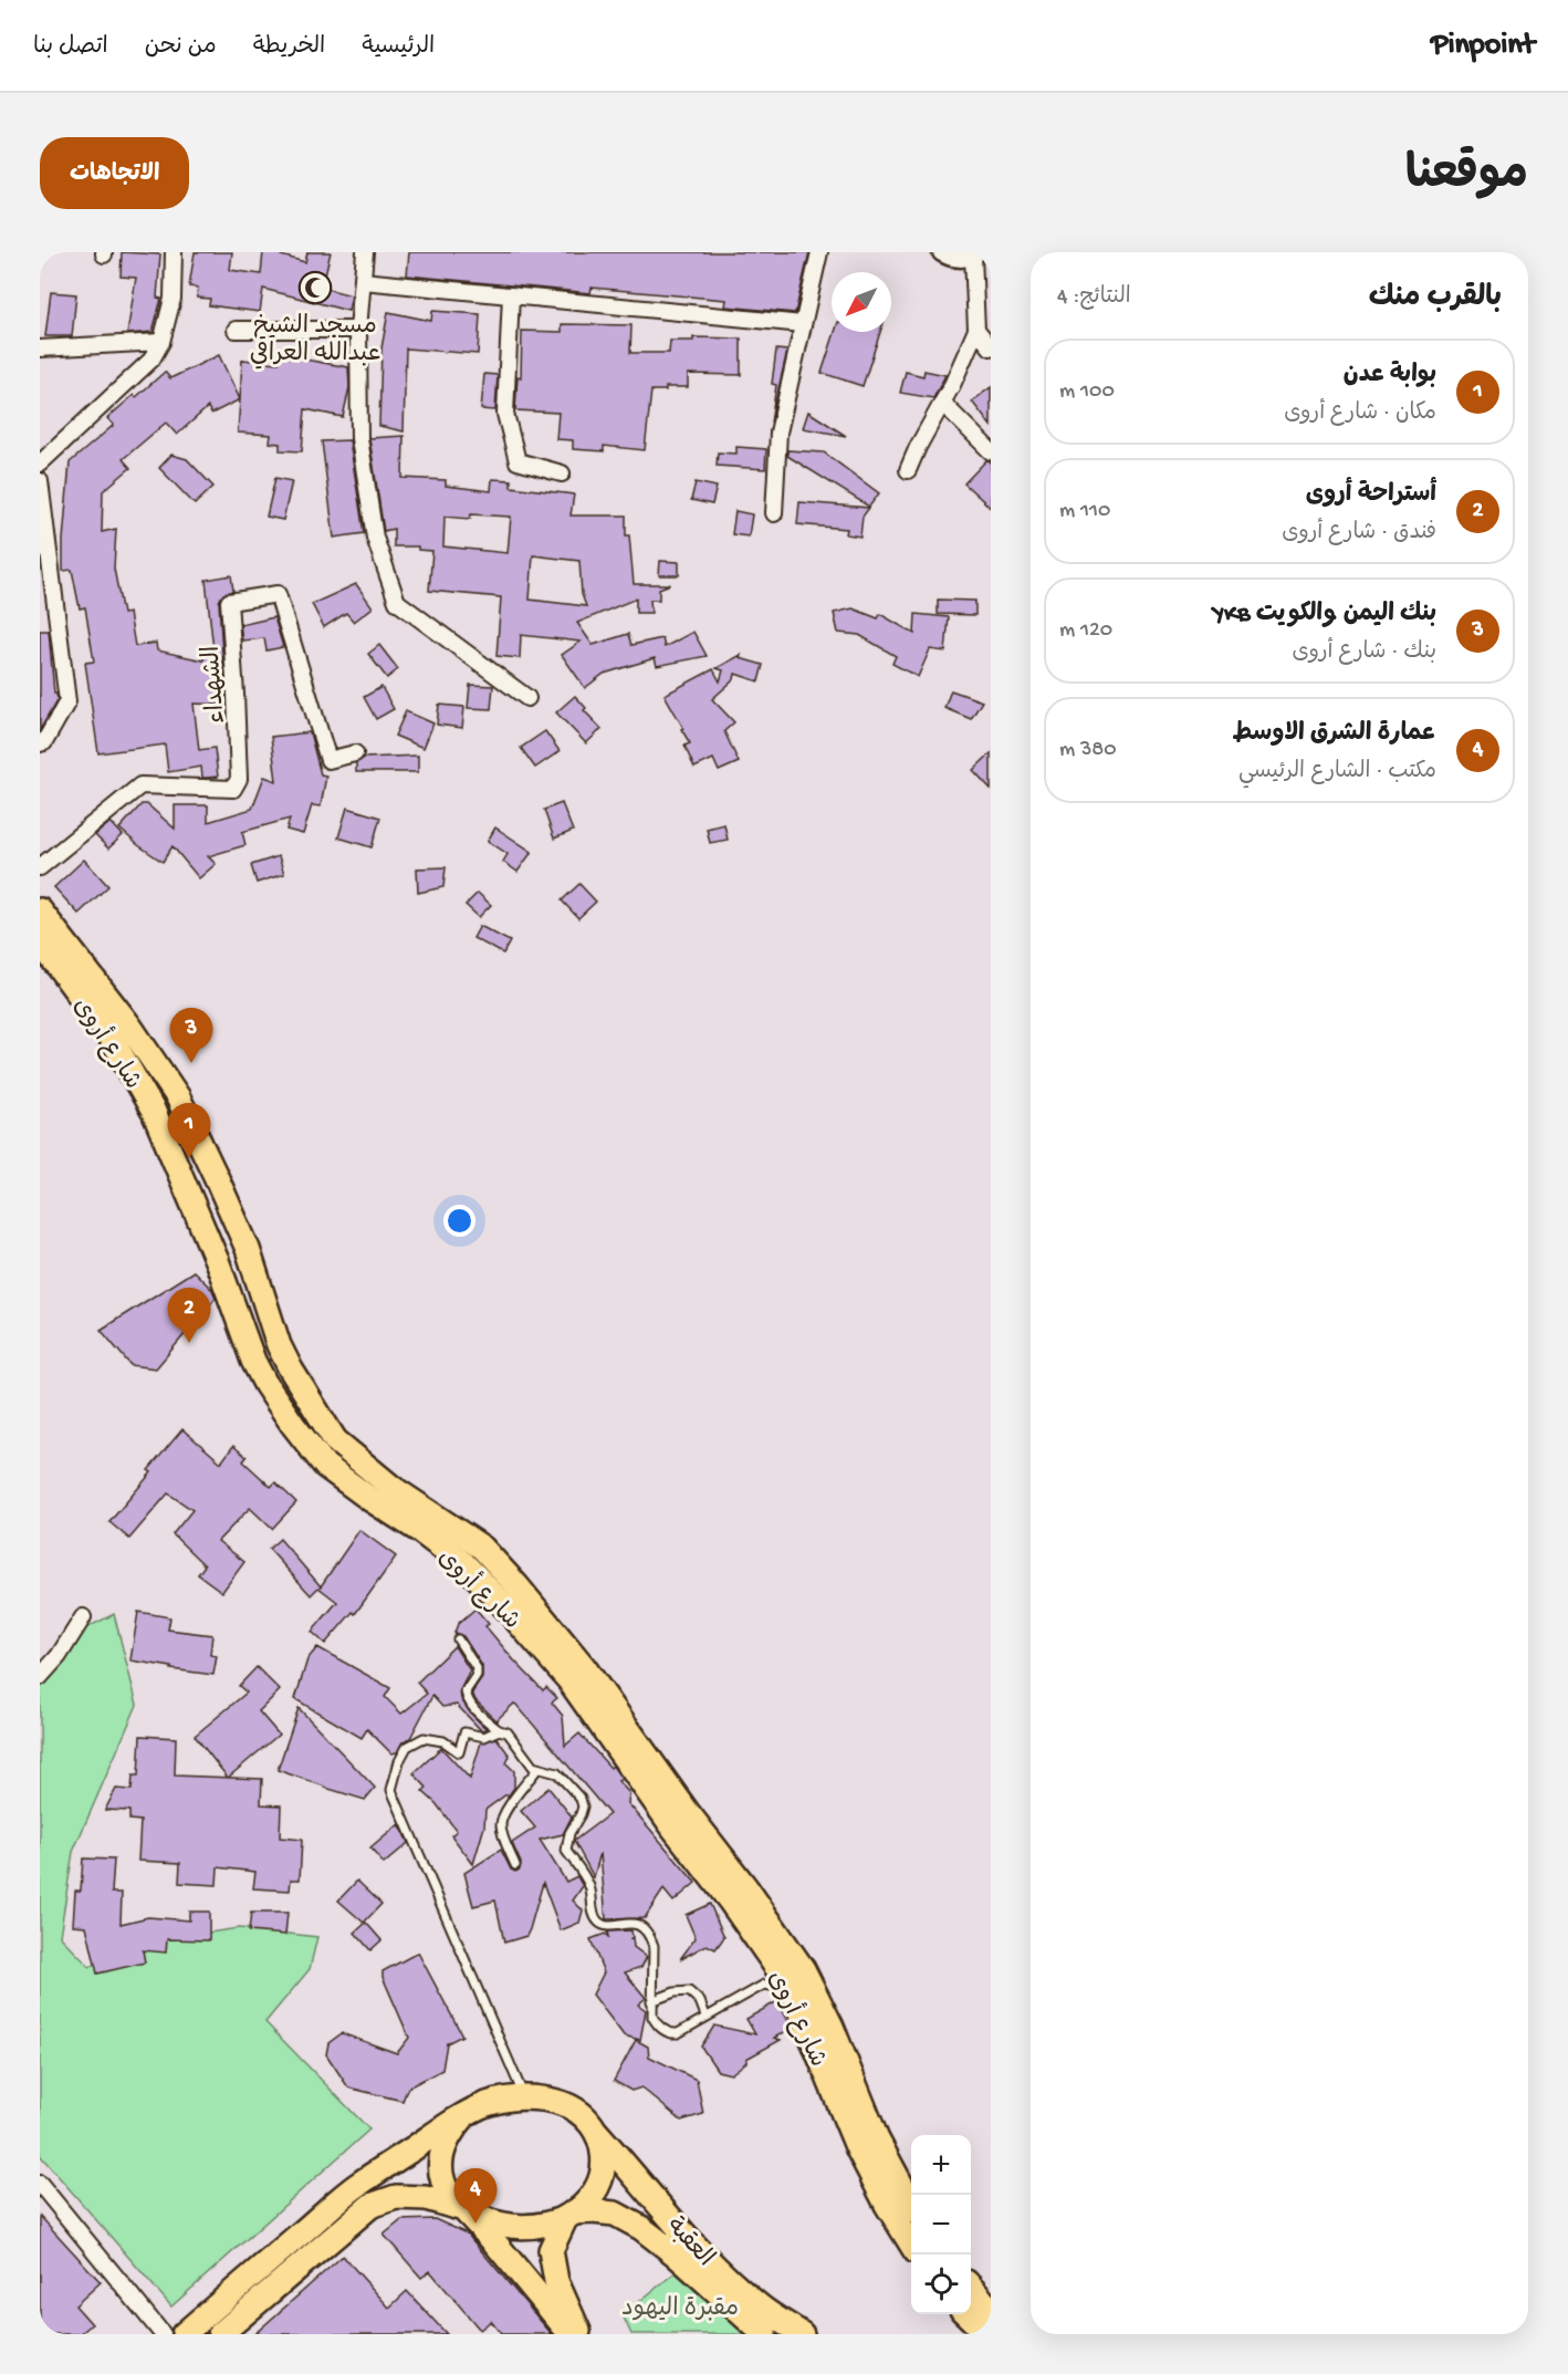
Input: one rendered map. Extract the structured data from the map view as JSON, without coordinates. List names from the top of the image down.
{
  "streets": {
    "main road": ["شارع أروى", "العقبة"],
    "street": ["الشهداء"]
  },
  "parks": ["مقبرة اليهود"],
  "places": {
    "mosque": ["مسجد الشيخ عبدالله العراقي"]
  },
  "north": "bottom left",
  "page": {
    "header": "Pinpoint",
    "nav": [
      "الرئيسية",
      "الخريطة",
      "من نحن",
      "اتصل بنا"
    ],
    "title": "موقعنا",
    "buttons": "الاتجاهات",
    "heading": ["بالقرب منك", "النتائج: 4"],
    "list": [
      {
        "mark": "1",
        "name": "بوابة عدن",
        "note": "مكان · شارع أروى",
        "value": "100 m"
      },
      {
        "mark": "2",
        "name": "أستراحة أروى",
        "note": "فندق · شارع أروى",
        "value": "110 m"
      },
      {
        "mark": "3",
        "name": "بنك اليمن والكويت YKB",
        "note": "بنك · شارع أروى",
        "value": "120 m"
      },
      {
        "mark": "4",
        "name": "عمارة الشرق الاوسط",
        "note": "مكتب · الشارع الرئيسي",
        "value": "380 m"
      }
    ],
    "pins": [
      "3",
      "1",
      "2",
      "4"
    ],
    "map_buttons": ["+", "−"]
  }
}
